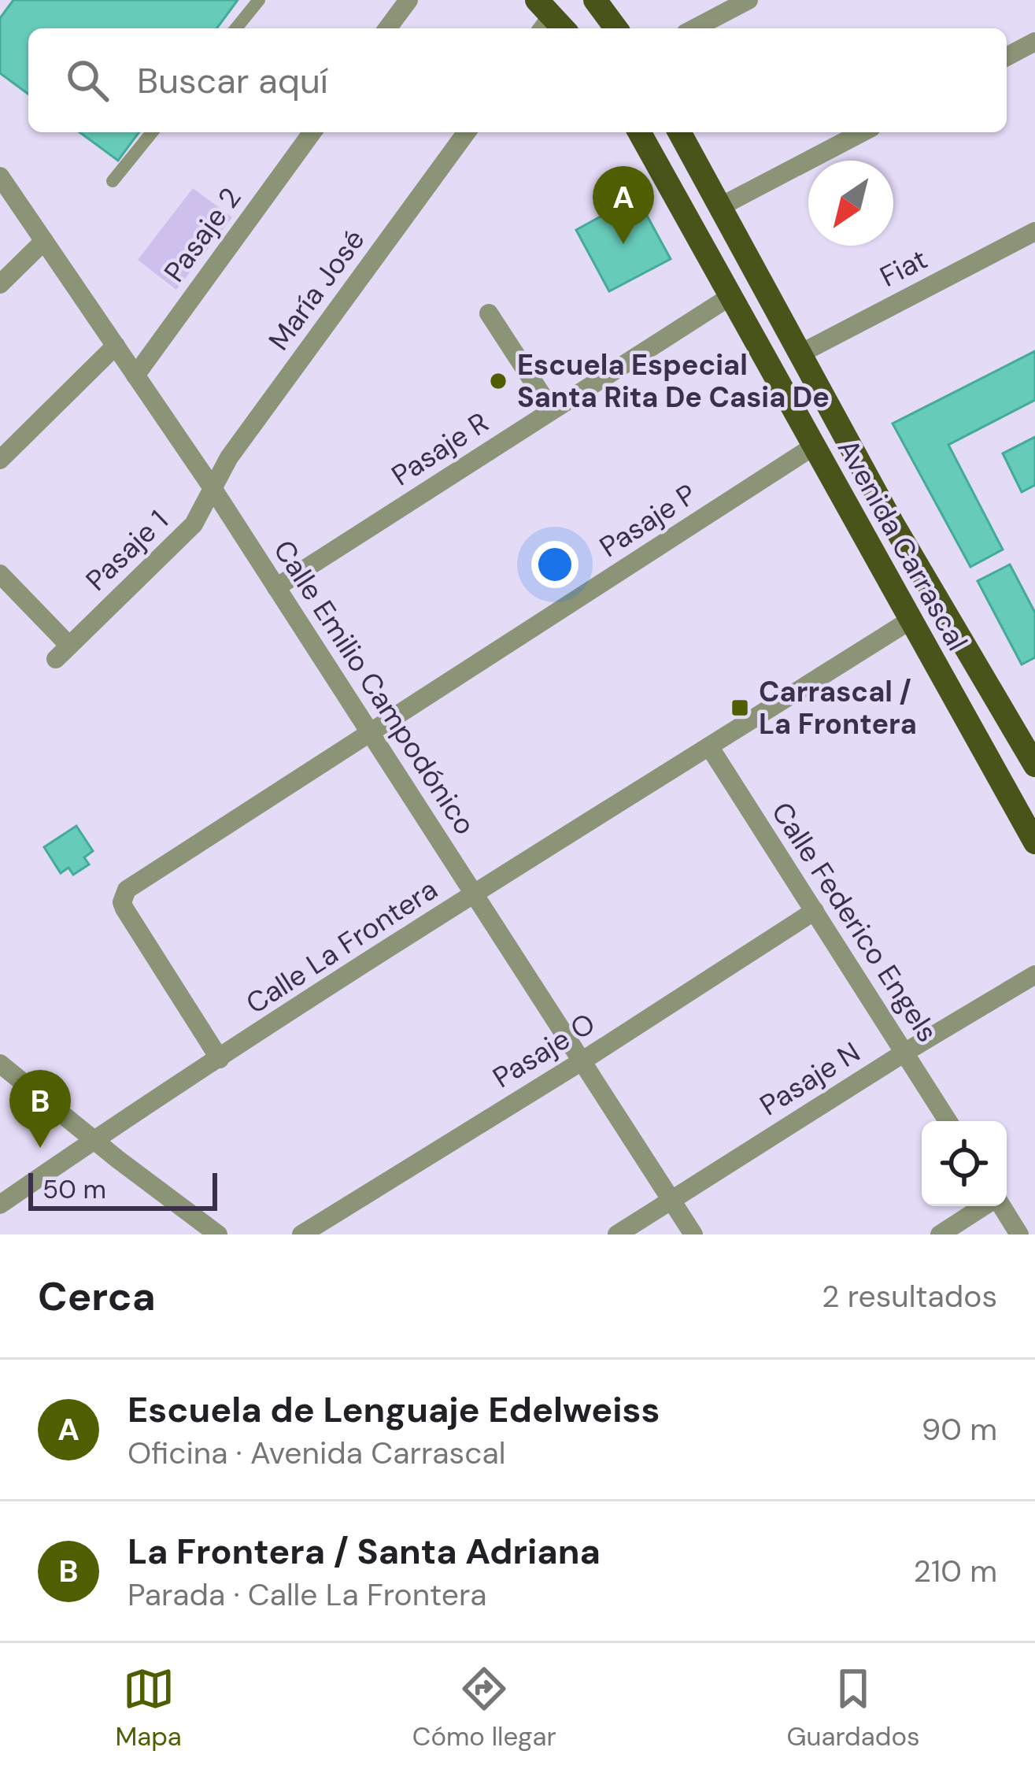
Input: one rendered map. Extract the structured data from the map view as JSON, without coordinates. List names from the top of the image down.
{
  "streets": {
    "main road": ["Avenida Carrascal"],
    "street": [
      "Pasaje 2",
      "Fiat",
      "María José",
      "Pasaje R",
      "Pasaje P",
      "Pasaje 1",
      "Calle Emilio Campodónico",
      "Calle Federico Engels",
      "Calle La Frontera",
      "Pasaje O",
      "Pasaje N"
    ]
  },
  "crossings": [
    ["Pasaje 2", "Calle Emilio Campodónico"],
    ["Fiat", "Avenida Carrascal"],
    ["María José", "Pasaje 1"],
    ["María José", "Calle Emilio Campodónico"],
    ["Pasaje R", "Avenida Carrascal"],
    ["Pasaje R", "Calle Emilio Campodónico"],
    ["Pasaje P", "Avenida Carrascal"],
    ["Pasaje P", "Calle Emilio Campodónico"],
    ["Avenida Carrascal", "Calle La Frontera"],
    ["Pasaje 1", "Calle Emilio Campodónico"],
    ["Calle Emilio Campodónico", "Calle La Frontera"],
    ["Calle Emilio Campodónico", "Pasaje O"],
    ["Calle Emilio Campodónico", "Pasaje N"],
    ["Calle Federico Engels", "Calle La Frontera"],
    ["Calle Federico Engels", "Pasaje O"],
    ["Calle Federico Engels", "Pasaje N"]
  ],
  "places": {
    "other": ["Escuela Especial Santa Rita De Casia De"],
    "transit": ["Carrascal / La Frontera"]
  },
  "scale_bar": "50 m",
  "north": "bottom left",
  "page": {
    "search": "Buscar aquí",
    "pins": ["A", "B"],
    "scale": "50 m",
    "heading": ["Cerca", "2 resultados"],
    "list": [
      {
        "mark": "A",
        "name": "Escuela de Lenguaje Edelweiss",
        "note": "Oficina · Avenida Carrascal",
        "value": "90 m"
      },
      {
        "mark": "B",
        "name": "La Frontera / Santa Adriana",
        "note": "Parada · Calle La Frontera",
        "value": "210 m"
      }
    ],
    "nav": ["Mapa", "Cómo llegar", "Guardados"]
  }
}
